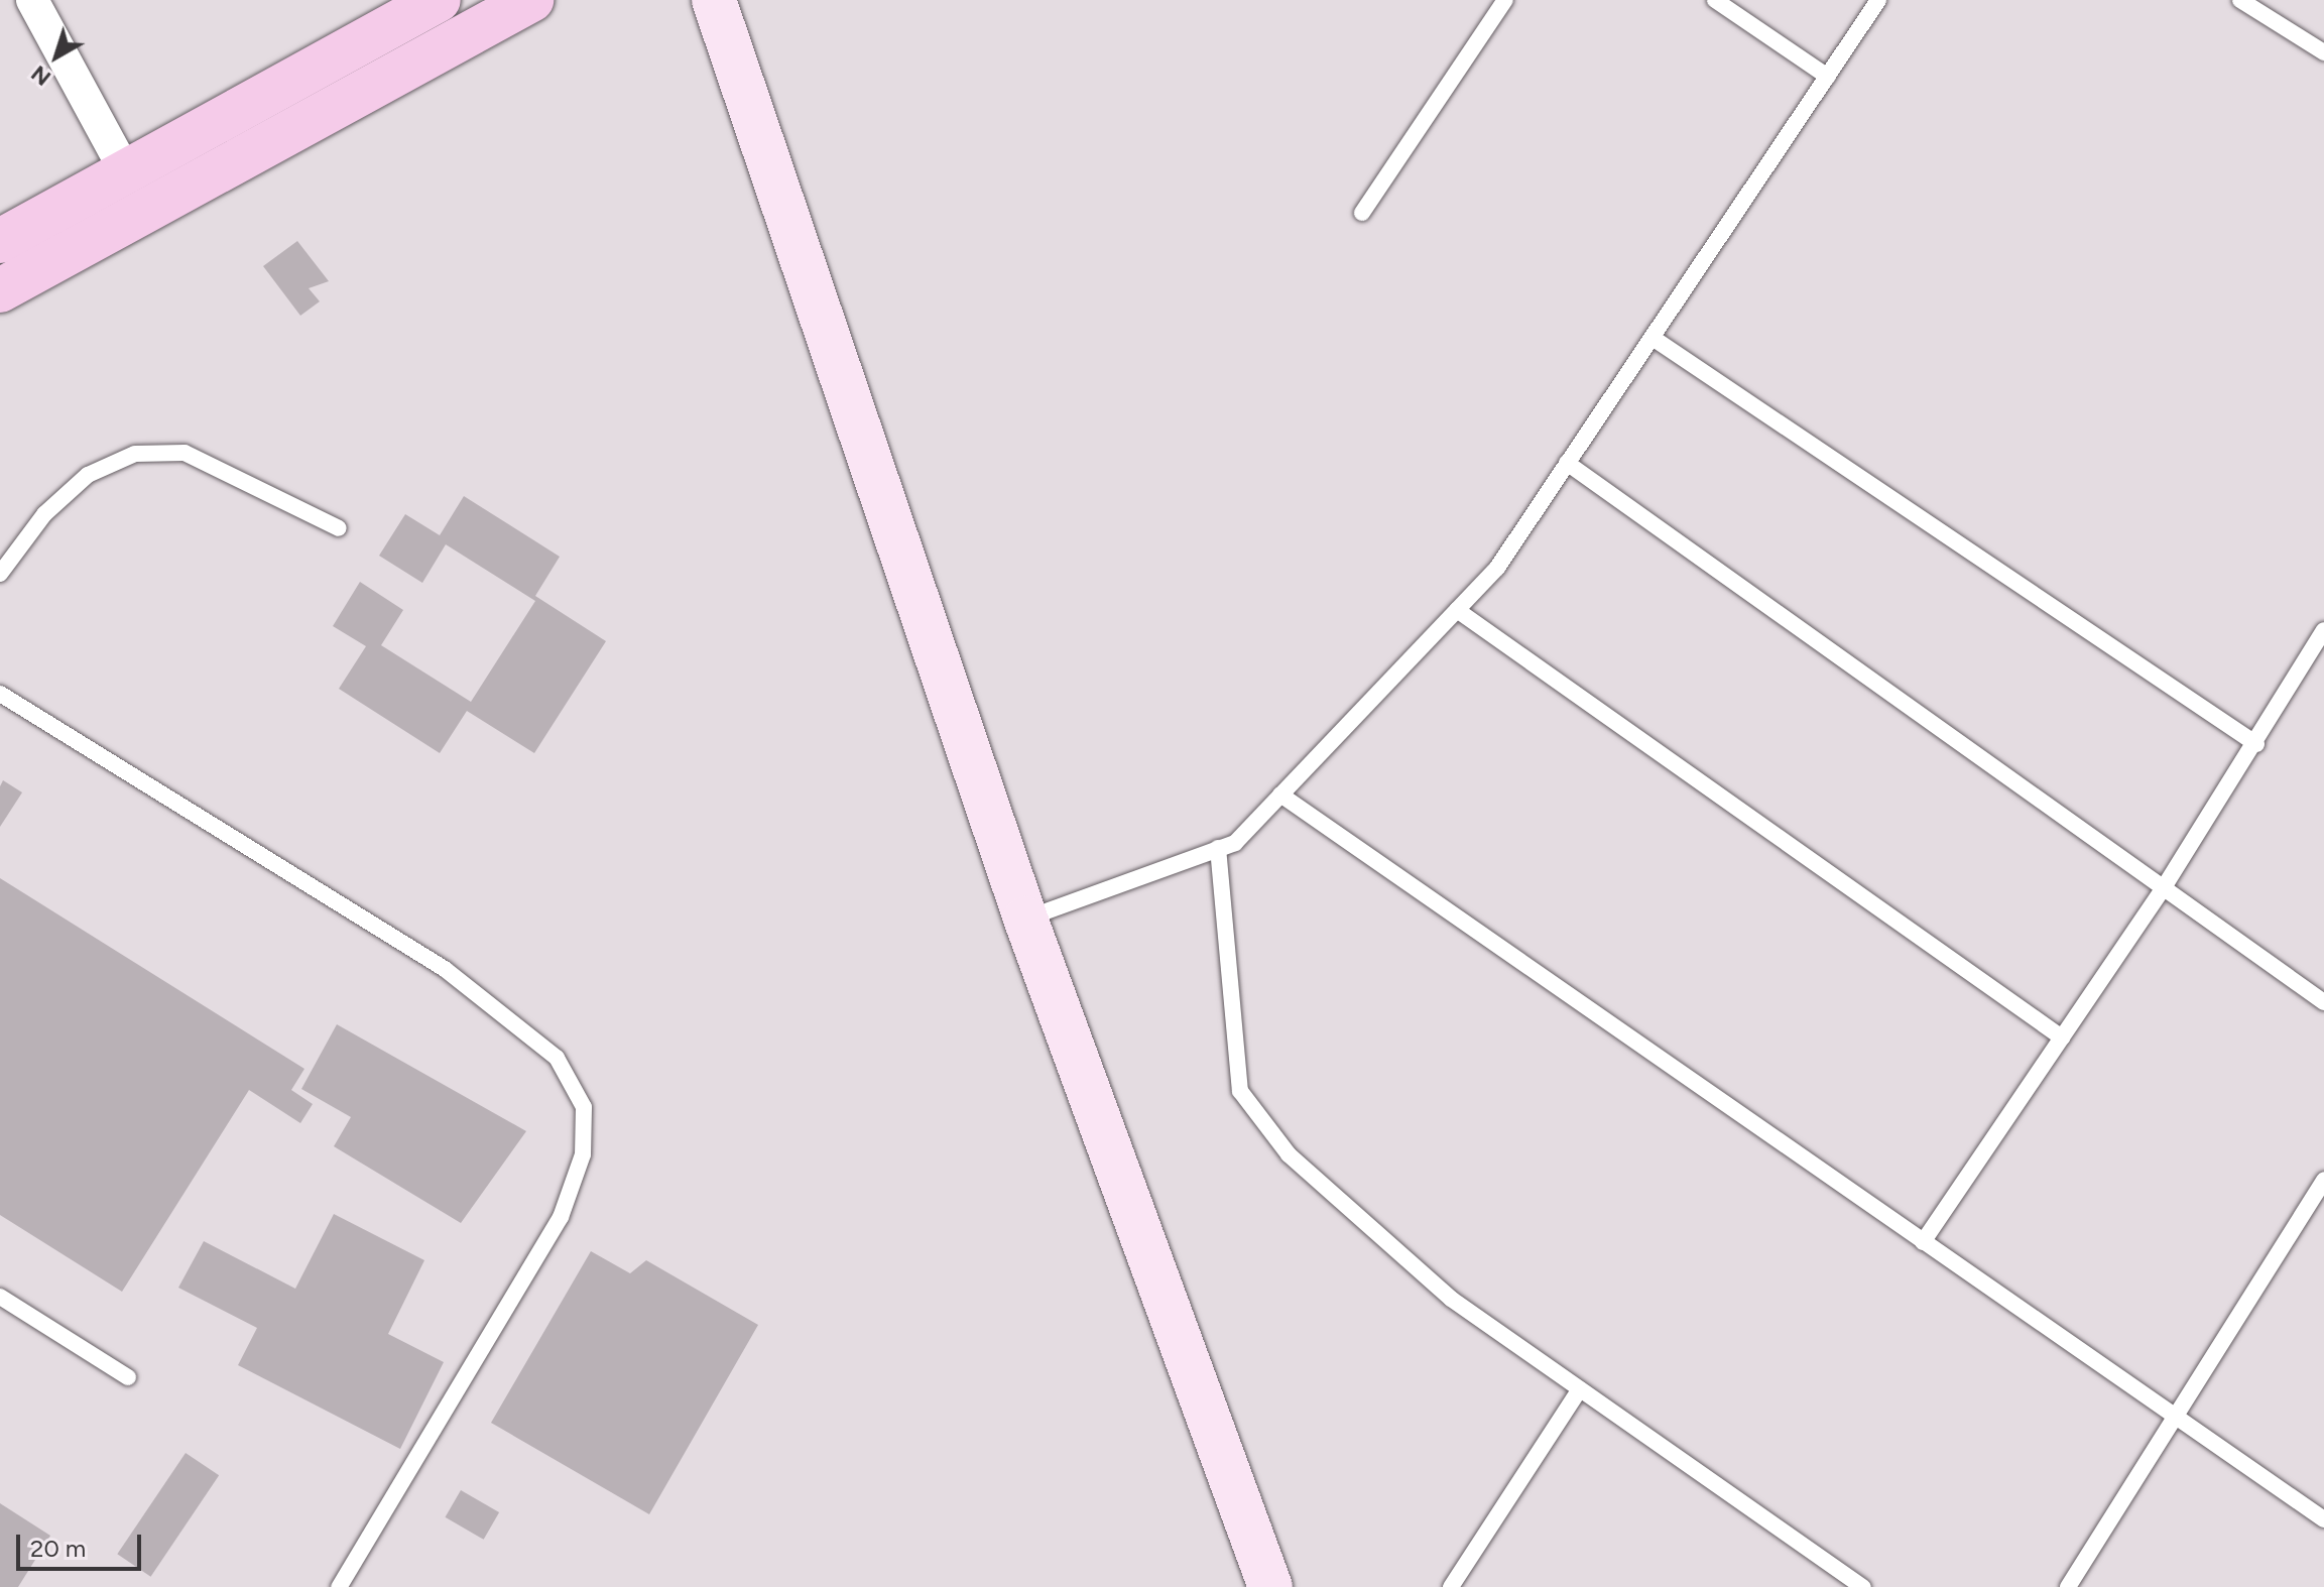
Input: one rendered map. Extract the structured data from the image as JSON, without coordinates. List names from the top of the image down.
{
  "scale_bar": "20 m",
  "north": "bottom left"
}
